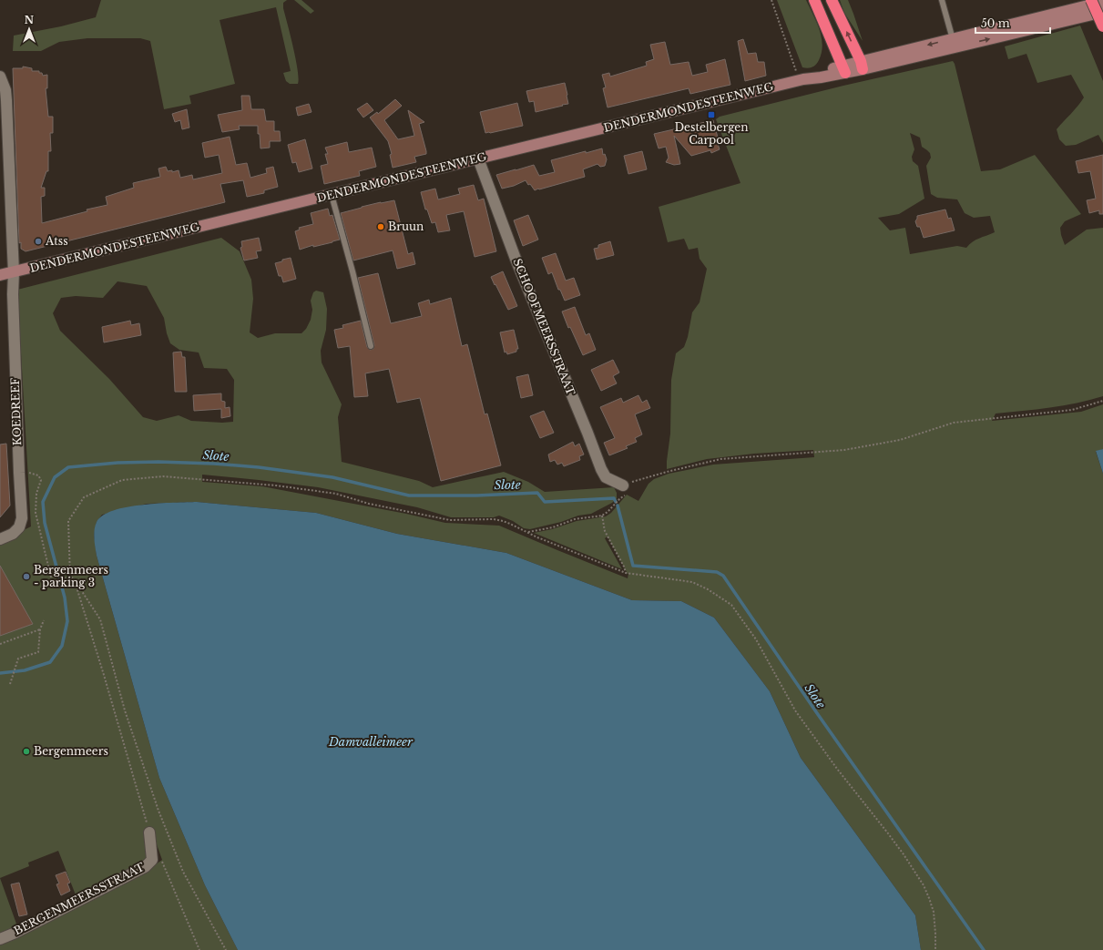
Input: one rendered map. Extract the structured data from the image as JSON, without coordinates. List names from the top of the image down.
{
  "streets": {
    "main road": ["DENDERMONDESTEENWEG"],
    "street": ["SCHOOFMEERSSTRAAT", "KOEDREEF", "BERGENMEERSSTRAAT"]
  },
  "crossings": [
    ["DENDERMONDESTEENWEG", "SCHOOFMEERSSTRAAT"],
    ["DENDERMONDESTEENWEG", "KOEDREEF"]
  ],
  "water": ["Slote", "Damvalleimeer"],
  "places": {
    "transit": ["Destelbergen Carpool"],
    "other": [
      "Bruun",
      "Atss",
      "Bergenmeers - parking 3",
      "Bergenmeers"
    ]
  },
  "scale_bar": "50 m",
  "north": "top"
}
